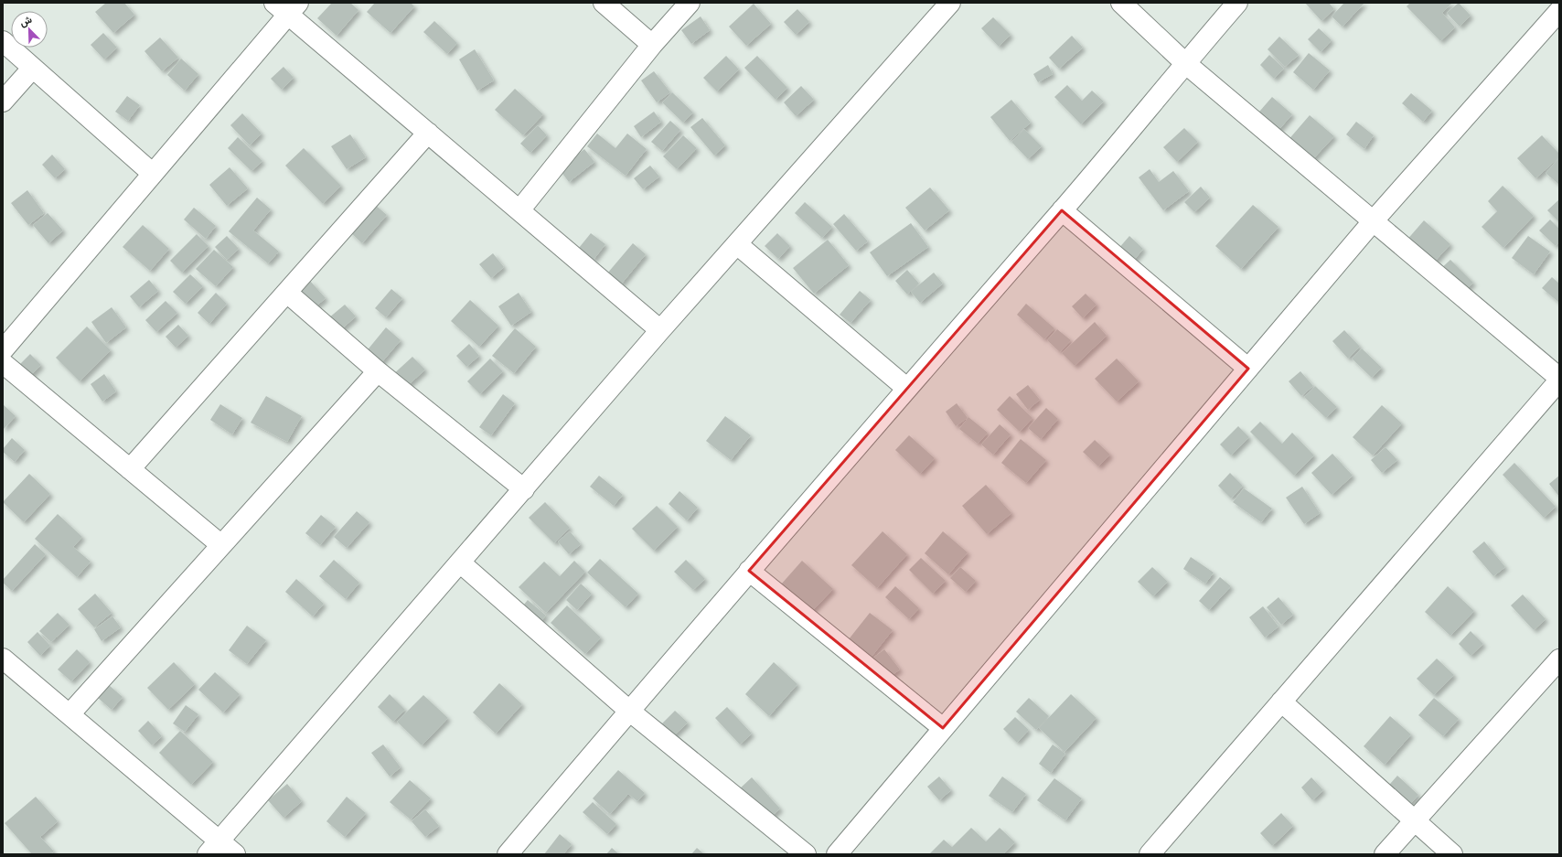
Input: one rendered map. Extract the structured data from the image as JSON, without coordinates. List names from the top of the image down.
{
  "north": "top left"
}
